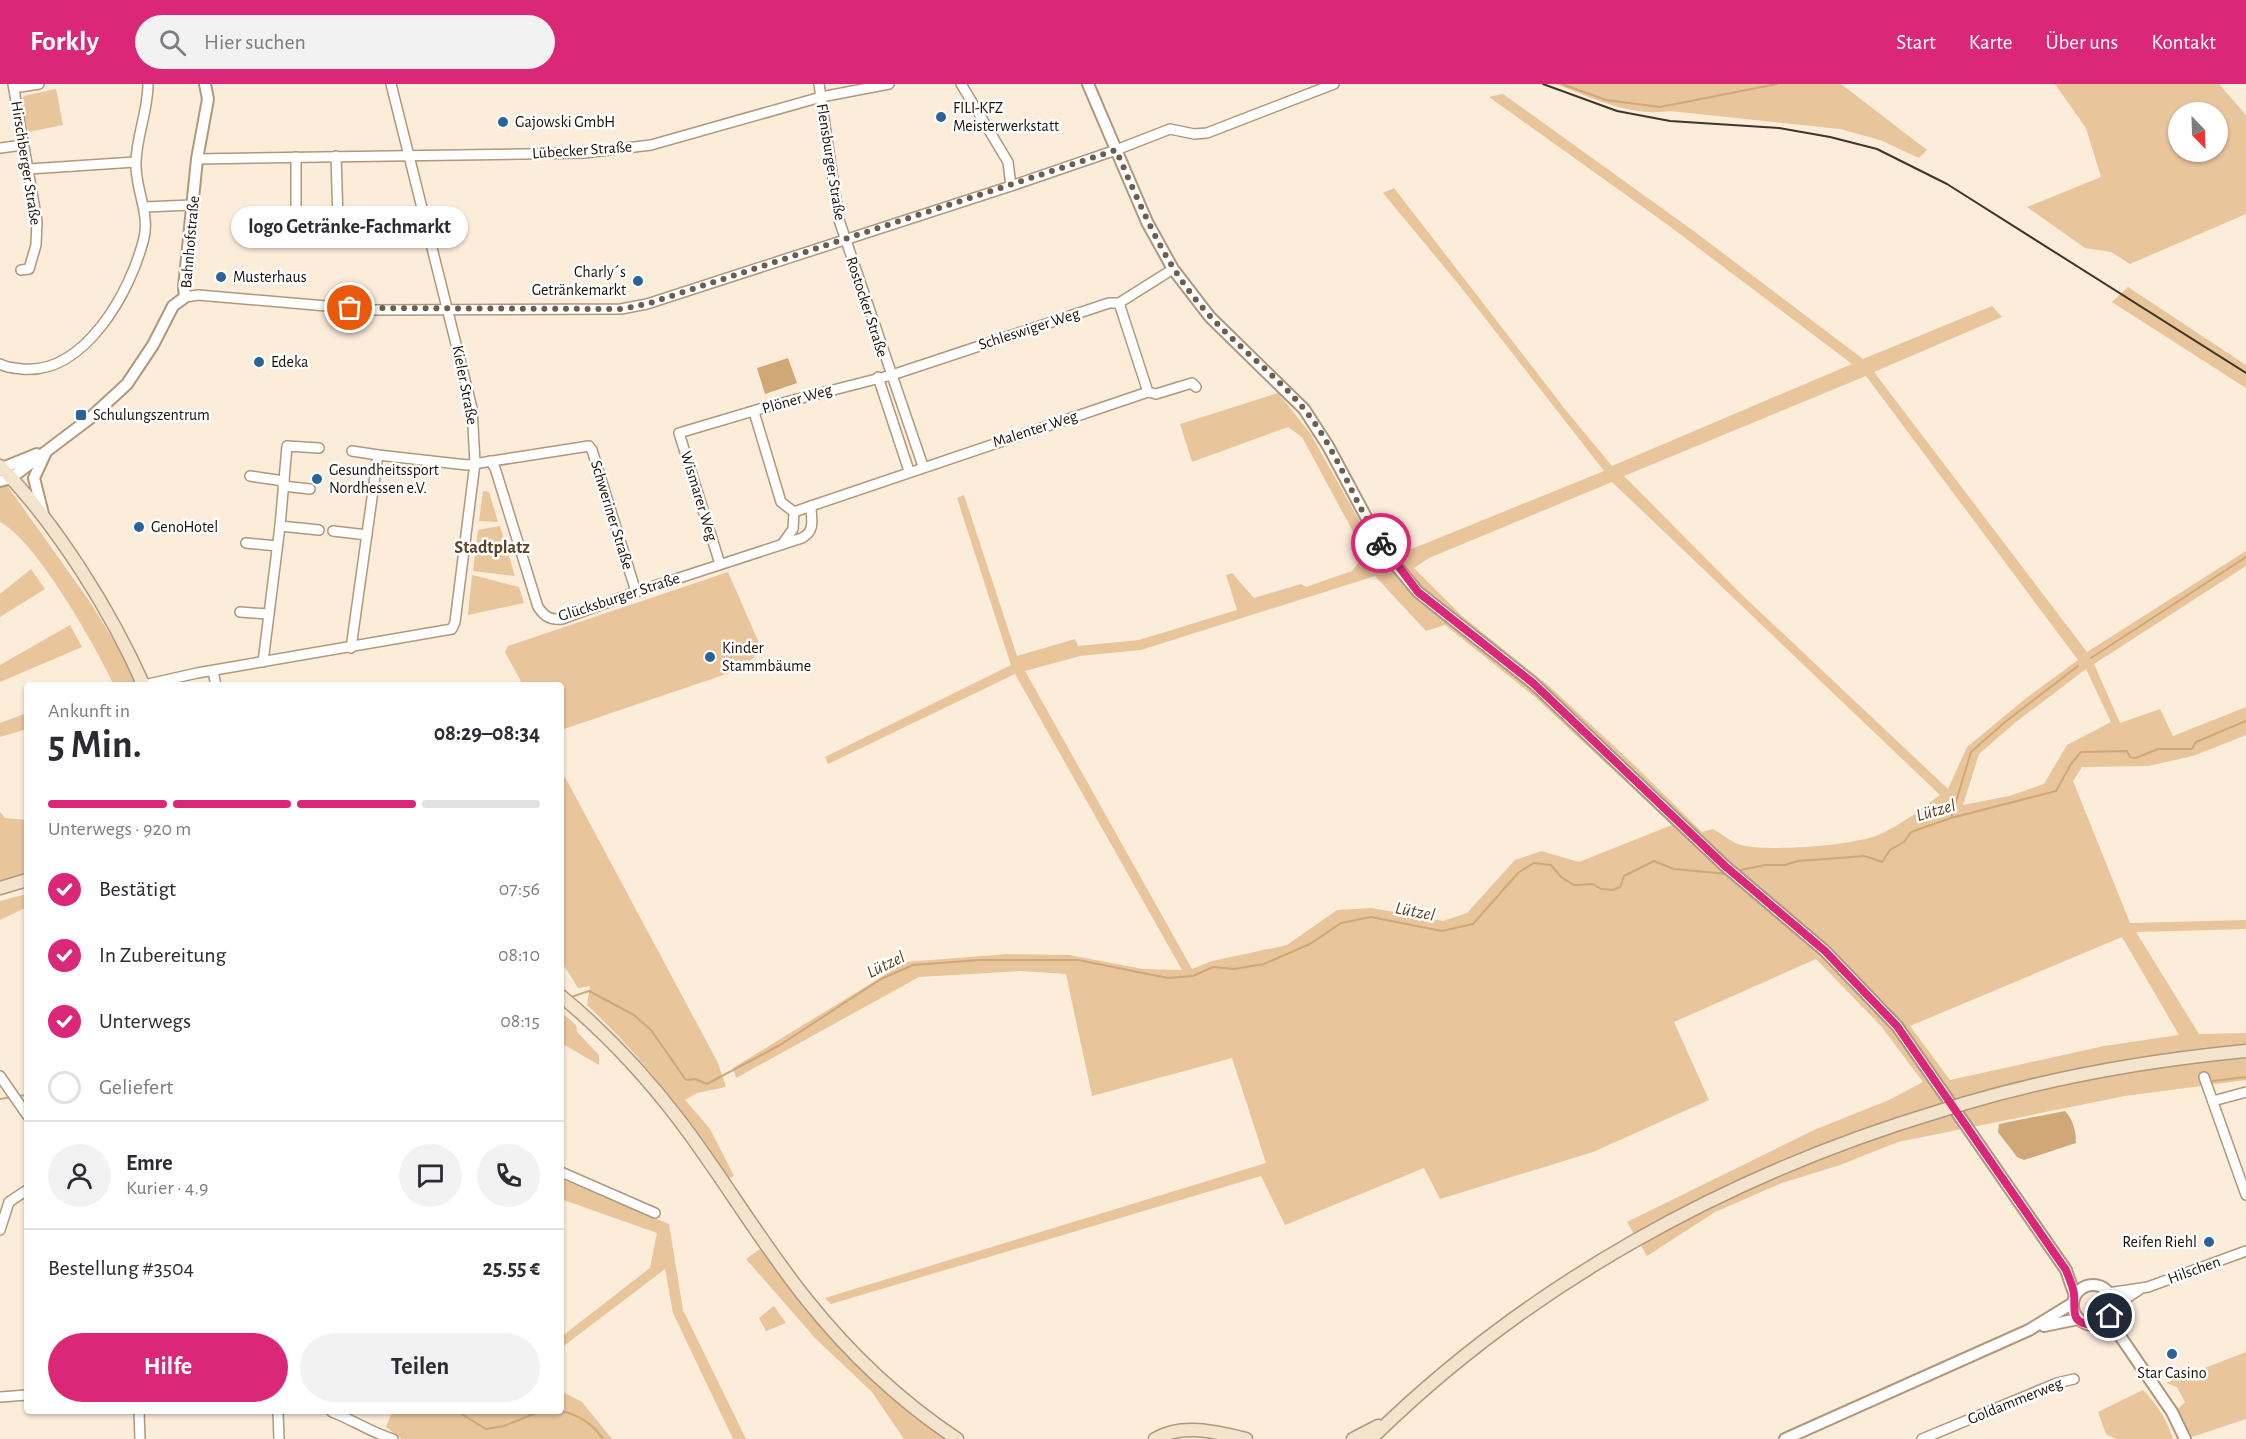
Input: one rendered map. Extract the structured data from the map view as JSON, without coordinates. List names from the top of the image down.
{
  "streets": {
    "street": [
      "Lübecker Straße",
      "Flensburger Straße",
      "Hirschberger Straße",
      "Bahnhofstraße",
      "Rostocker Straße",
      "Schleswiger Weg",
      "Kieler Straße",
      "Plöner Weg",
      "Malenter Weg",
      "Wismarer Weg",
      "Schweriner Straße",
      "Glücksburger Straße",
      "Hilschen",
      "Goldammerweg"
    ]
  },
  "crossings": [
    ["Lübecker Straße", "Flensburger Straße"],
    ["Lübecker Straße", "Bahnhofstraße"],
    ["Lübecker Straße", "Kieler Straße"],
    ["Flensburger Straße", "Rostocker Straße"],
    ["Bahnhofstraße", "Rostocker Straße"],
    ["Rostocker Straße", "Schleswiger Weg"],
    ["Rostocker Straße", "Kieler Straße"],
    ["Schleswiger Weg", "Plöner Weg"],
    ["Kieler Straße", "Schweriner Straße"],
    ["Plöner Weg", "Wismarer Weg"],
    ["Wismarer Weg", "Glücksburger Straße"],
    ["Schweriner Straße", "Glücksburger Straße"]
  ],
  "districts": ["Stadtplatz"],
  "water": ["Lützel"],
  "places": {
    "other": [
      "FILI-KFZ Meisterwerkstatt",
      "Gajowski GmbH",
      "Musterhaus",
      "Charly´s Getränkemarkt",
      "logo Getränke-Fachmarkt",
      "Edeka",
      "Gesundheitssport Nordhessen e.V.",
      "GenoHotel",
      "Kinder Stammbäume",
      "Reifen Riehl",
      "Star Casino"
    ],
    "transit": ["Schulungszentrum"]
  },
  "north": "bottom right",
  "page": {
    "header": "Forkly",
    "search": "Hier suchen",
    "nav": [
      "Start",
      "Karte",
      "Über uns",
      "Kontakt"
    ],
    "bubble": "logo Getränke-Fachmarkt",
    "heading": ["5 Min.", "Ankunft in", "08:29–08:34"],
    "panel": [
      "Emre",
      "Kurier · 4.9",
      "Bestellung #3504",
      "25.55 €"
    ],
    "bar": "Unterwegs · 920 m",
    "list": [
      ["Bestätigt", "07:56"],
      ["In Zubereitung", "08:10"],
      ["Unterwegs", "08:15"],
      "Geliefert"
    ],
    "buttons": ["Hilfe", "Teilen"]
  }
}
